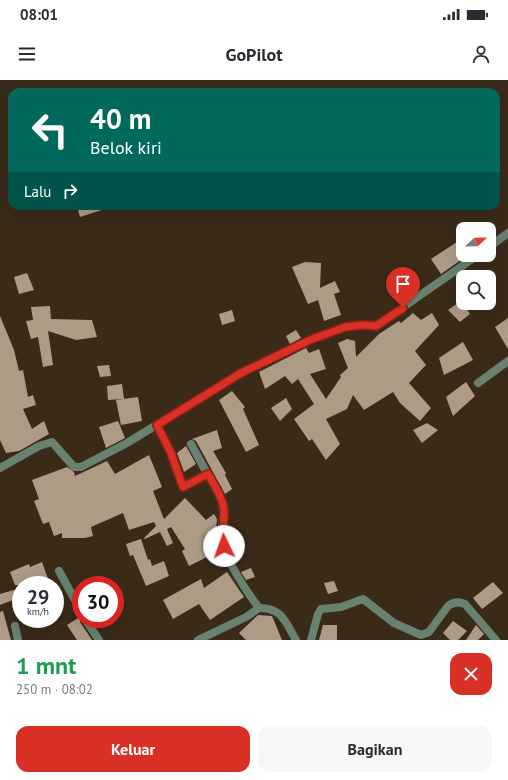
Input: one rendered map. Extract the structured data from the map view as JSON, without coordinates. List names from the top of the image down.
{
  "north": "right",
  "page": {
    "status": "08:01",
    "header": "GoPilot",
    "turn": ["40 m", "Belok kiri"],
    "then": "Lalu",
    "speed": "29 km/h",
    "limit": "30",
    "heading": ["1 mnt", "250 m · 08:02"],
    "buttons": ["Keluar", "Bagikan"]
  }
}
